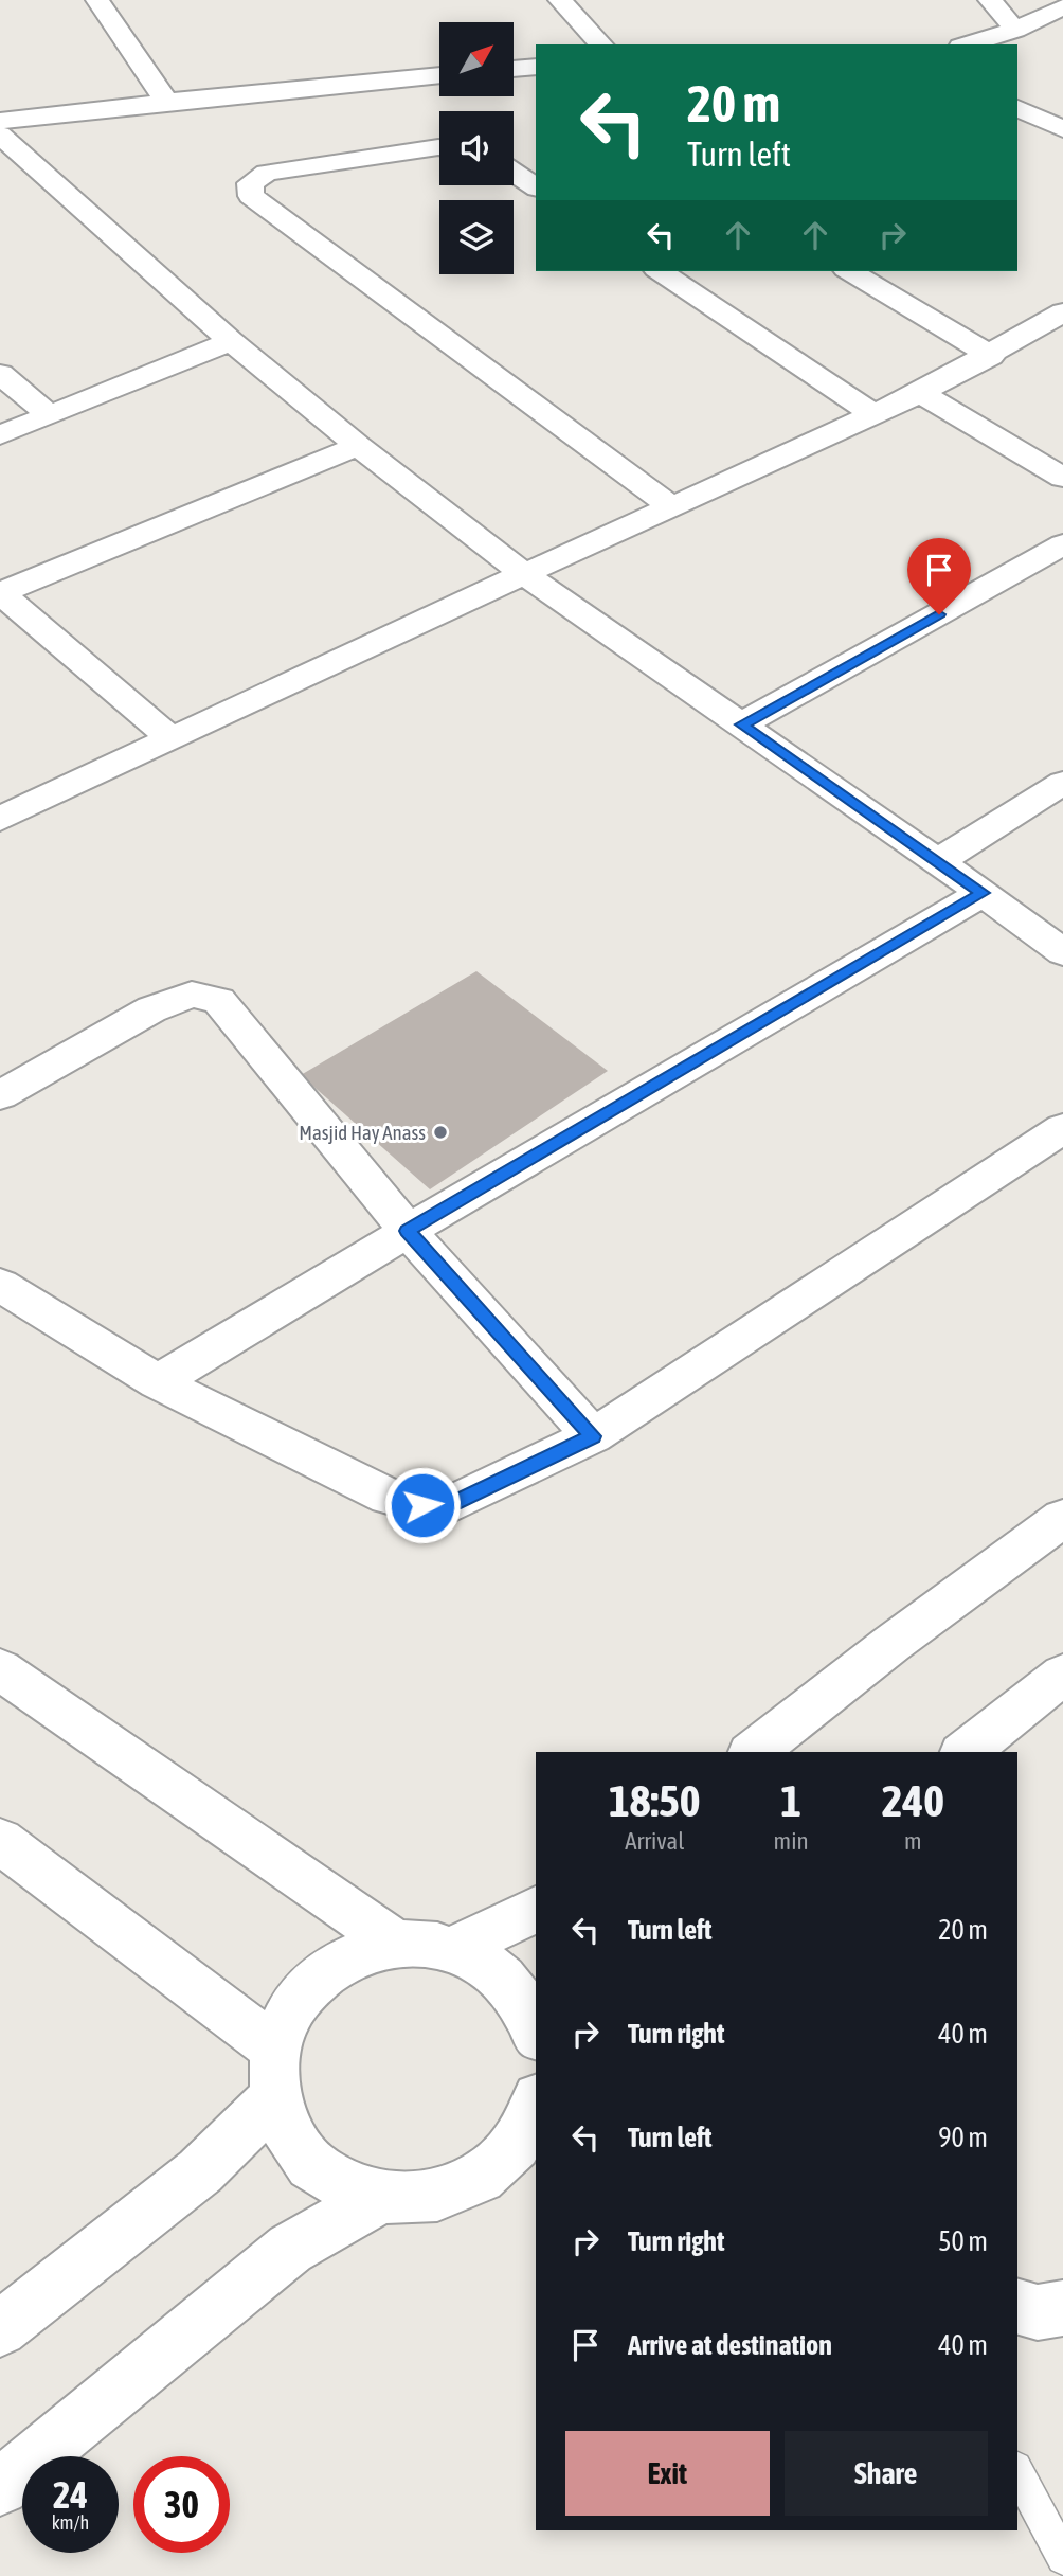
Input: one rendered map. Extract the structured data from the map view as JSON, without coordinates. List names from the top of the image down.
{
  "places": ["Masjid Hay Anass"],
  "north": "top right",
  "page": {
    "turn": ["20 m", "Turn left"],
    "eta": [
      "18:50",
      "Arrival",
      "1",
      "min",
      "240",
      "m"
    ],
    "list": [
      {
        "name": "Turn left",
        "value": "20 m"
      },
      {
        "name": "Turn right",
        "value": "40 m"
      },
      {
        "name": "Turn left",
        "value": "90 m"
      },
      {
        "name": "Turn right",
        "value": "50 m"
      },
      {
        "name": "Arrive at destination",
        "value": "40 m"
      }
    ],
    "buttons": ["Exit", "Share"],
    "speed": "24 km/h",
    "limit": "30"
  }
}
